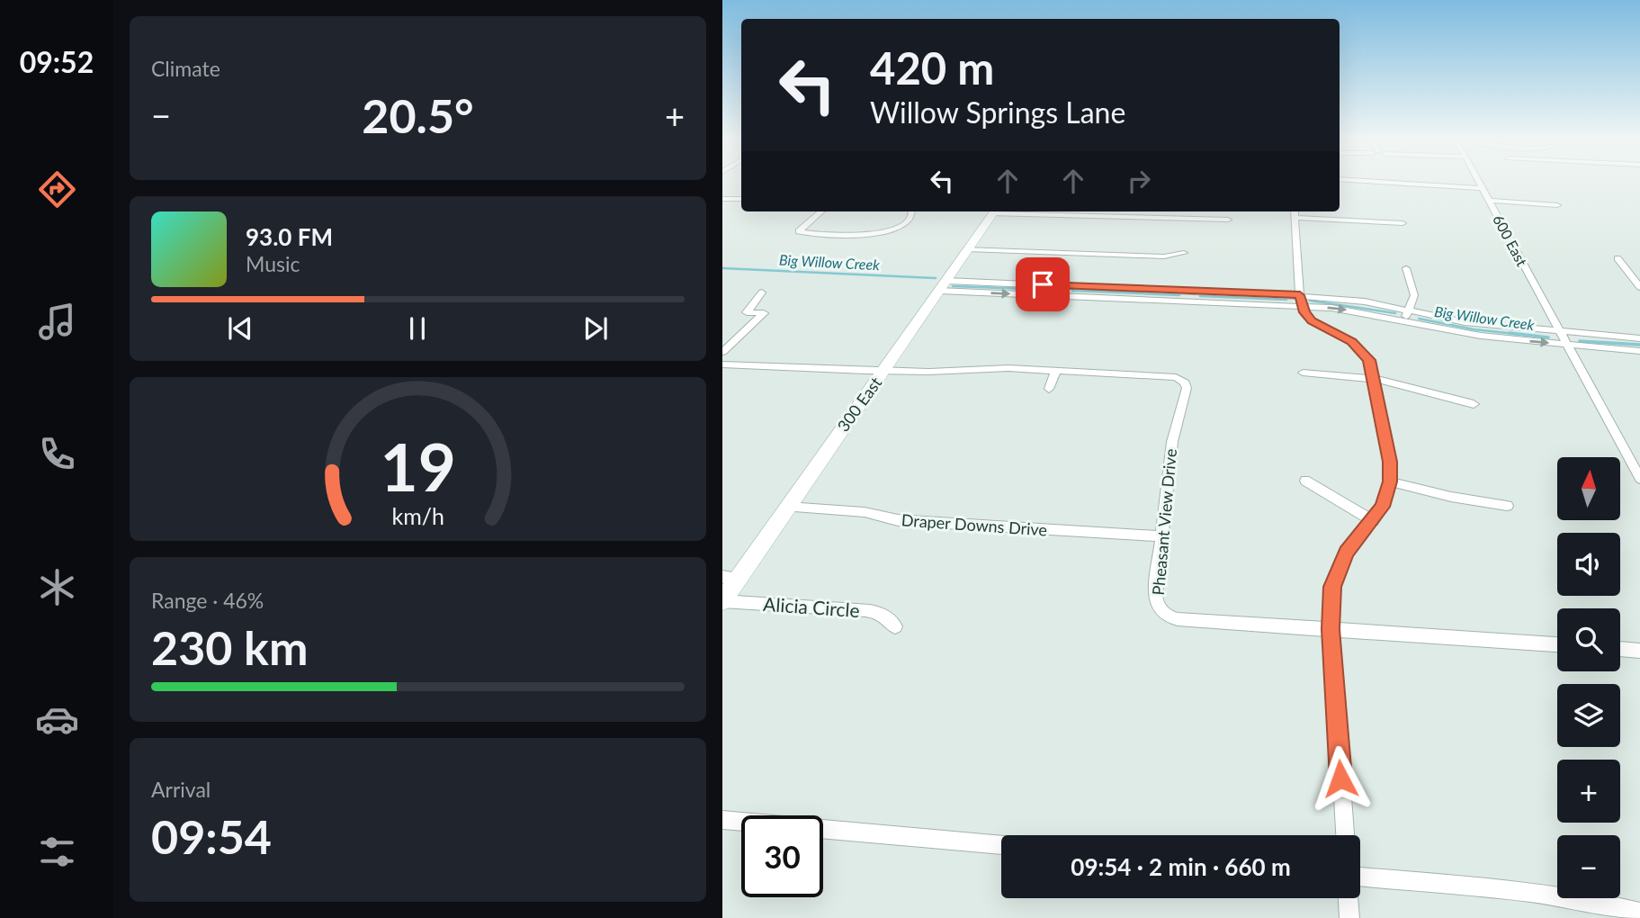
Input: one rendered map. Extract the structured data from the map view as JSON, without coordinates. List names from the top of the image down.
{
  "streets": {
    "main road": ["300 East"],
    "street": [
      "600 East",
      "Pheasant View Drive",
      "Draper Downs Drive",
      "Alicia Circle"
    ]
  },
  "crossings": [
    ["300 East", "Pheasant View Drive"],
    ["300 East", "Draper Downs Drive"],
    ["300 East", "Alicia Circle"],
    ["Pheasant View Drive", "Draper Downs Drive"]
  ],
  "water": ["Big Willow Creek"],
  "north": "top",
  "page": {
    "tabs": "09:52",
    "tile": [
      "Climate",
      ["Range · 46%", "230 km"],
      ["Arrival", "09:54"]
    ],
    "turn": ["420 m", "Willow Springs Lane"],
    "heat": ["−", "20.5°", "+"],
    "song": ["93.0 FM", "Music"],
    "map_buttons": ["+", "−"],
    "limit": "30",
    "trip": "09:54 · 2 min · 660 m",
    "gauge": ["19", "km/h"]
  }
}
